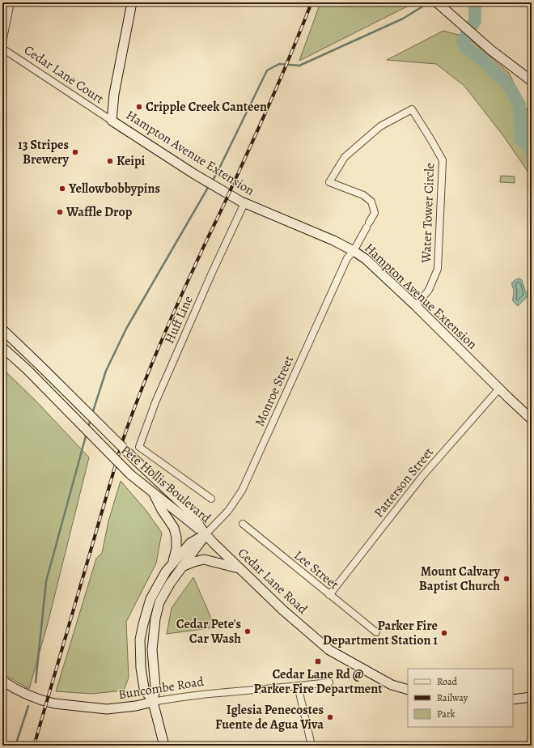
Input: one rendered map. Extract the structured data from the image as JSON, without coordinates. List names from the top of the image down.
{
  "streets": {
    "street": [
      "Cedar Lane Court",
      "Hampton Avenue Extension",
      "Water Tower Circle",
      "Huff Line",
      "Monroe Street",
      "Patterson Street",
      "Pete Hollis Boulevard",
      "Lee Street",
      "Cedar Lane Road",
      "Buncombe Road"
    ]
  },
  "crossings": [
    ["Cedar Lane Court", "Hampton Avenue Extension"],
    ["Hampton Avenue Extension", "Water Tower Circle"],
    ["Hampton Avenue Extension", "Huff Line"],
    ["Hampton Avenue Extension", "Monroe Street"],
    ["Hampton Avenue Extension", "Patterson Street"],
    ["Water Tower Circle", "Monroe Street"],
    ["Monroe Street", "Pete Hollis Boulevard"],
    ["Monroe Street", "Cedar Lane Road"],
    ["Patterson Street", "Lee Street"],
    ["Pete Hollis Boulevard", "Cedar Lane Road"]
  ],
  "places": {
    "other": [
      "Cripple Creek Canteen",
      "13 Stripes Brewery",
      "Keipi",
      "Yellowbobbypins",
      "Waffle Drop",
      "Mount Calvary Baptist Church",
      "Cedar Pete's Car Wash",
      "Parker Fire Department Station 1",
      "Iglesia Penecostes Fuente de Agua Viva"
    ],
    "transit": ["Cedar Lane Rd @ Parker Fire Department"]
  },
  "legend": ["Road", "Railway", "Park"]
}
